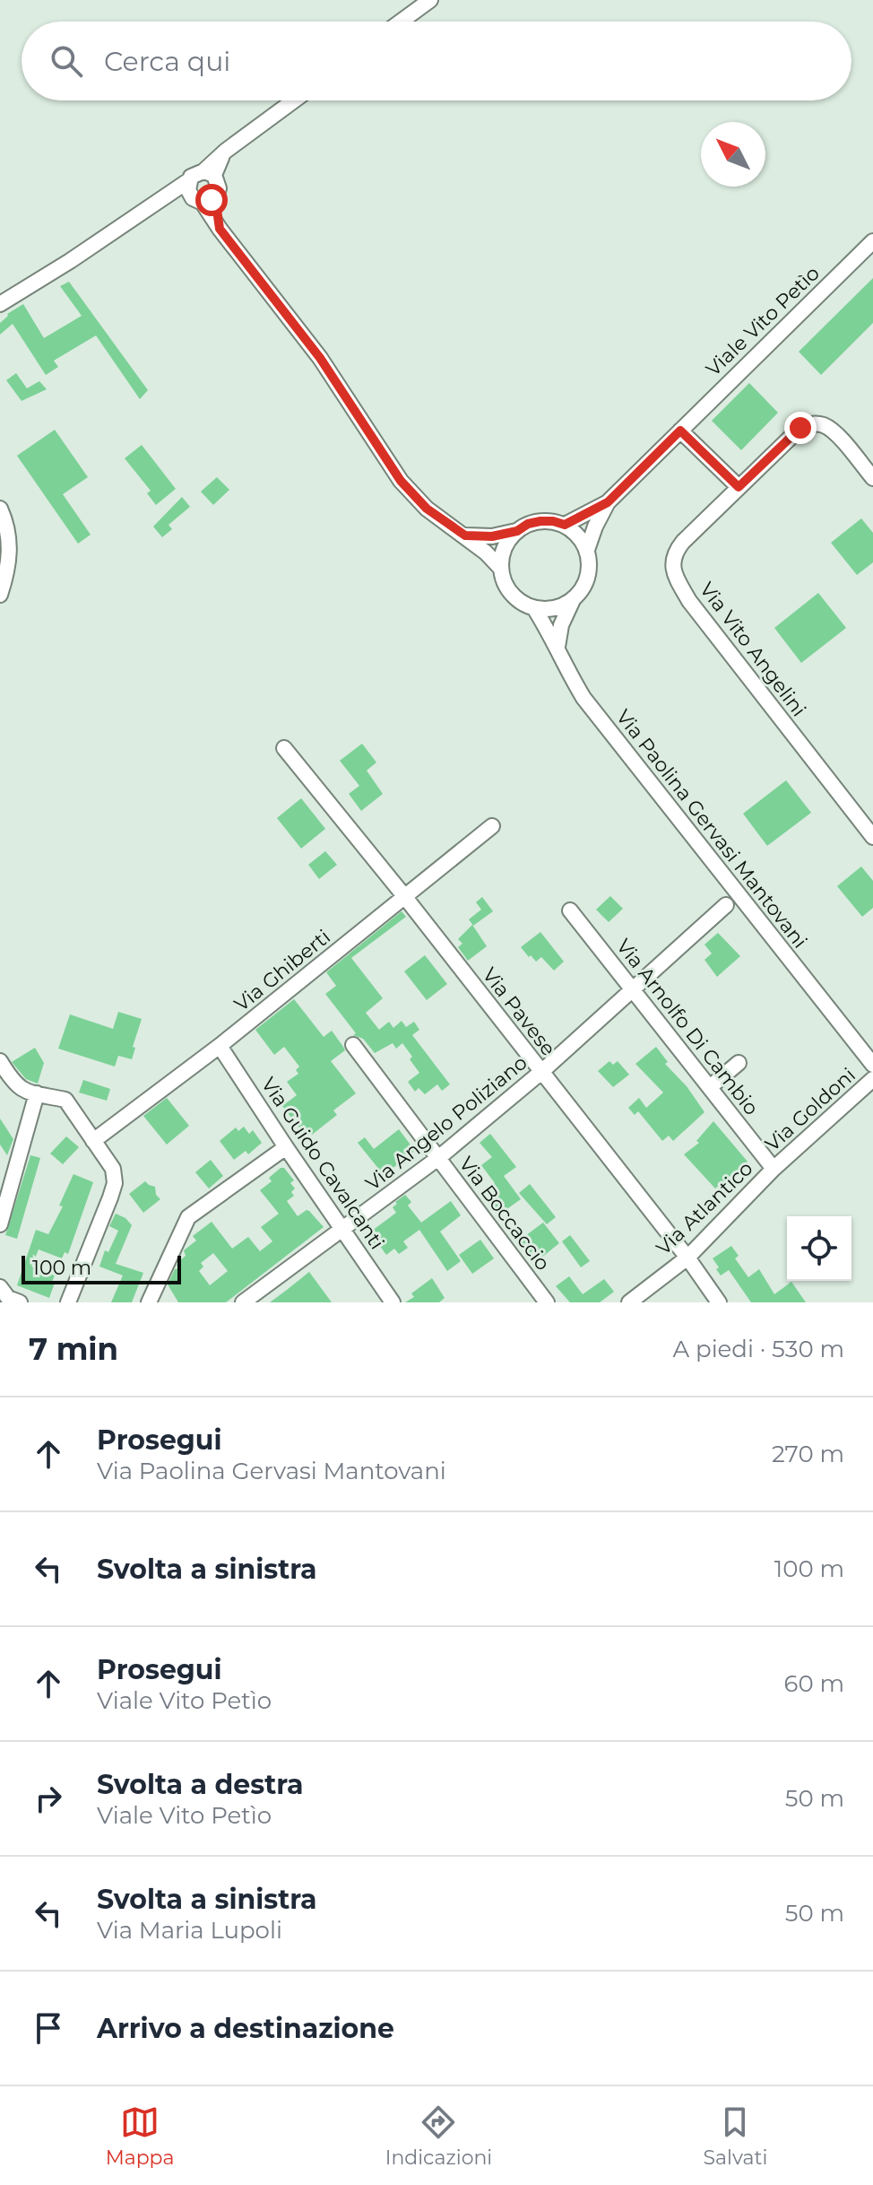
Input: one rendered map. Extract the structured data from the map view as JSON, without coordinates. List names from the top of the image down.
{
  "streets": {
    "street": [
      "Viale Vito Petìo",
      "Via Vito Angelini",
      "Via Paolina Gervasi Mantovani",
      "Via Ghiberti",
      "Via Pavese",
      "Via Arnolfo Di Cambio",
      "Via Goldoni",
      "Via Angelo Poliziano",
      "Via Guido Cavalcanti",
      "Via Atlantico",
      "Via Boccaccio"
    ]
  },
  "crossings": [
    ["Via Ghiberti", "Via Pavese"],
    ["Via Ghiberti", "Via Guido Cavalcanti"],
    ["Via Pavese", "Via Angelo Poliziano"],
    ["Via Pavese", "Via Atlantico"],
    ["Via Arnolfo Di Cambio", "Via Goldoni"],
    ["Via Arnolfo Di Cambio", "Via Angelo Poliziano"],
    ["Via Arnolfo Di Cambio", "Via Atlantico"],
    ["Via Goldoni", "Via Atlantico"],
    ["Via Angelo Poliziano", "Via Guido Cavalcanti"],
    ["Via Angelo Poliziano", "Via Boccaccio"]
  ],
  "scale_bar": "100 m",
  "north": "top left",
  "page": {
    "search": "Cerca qui",
    "scale": "100 m",
    "heading": ["7 min", "A piedi · 530 m"],
    "list": [
      ["Prosegui", "Via Paolina Gervasi Mantovani", "270 m"],
      ["Svolta a sinistra", "100 m"],
      ["Prosegui", "Viale Vito Petìo", "60 m"],
      ["Svolta a destra", "Viale Vito Petìo", "50 m"],
      ["Svolta a sinistra", "Via Maria Lupoli", "50 m"],
      "Arrivo a destinazione"
    ],
    "nav": ["Mappa", "Indicazioni", "Salvati"]
  }
}
